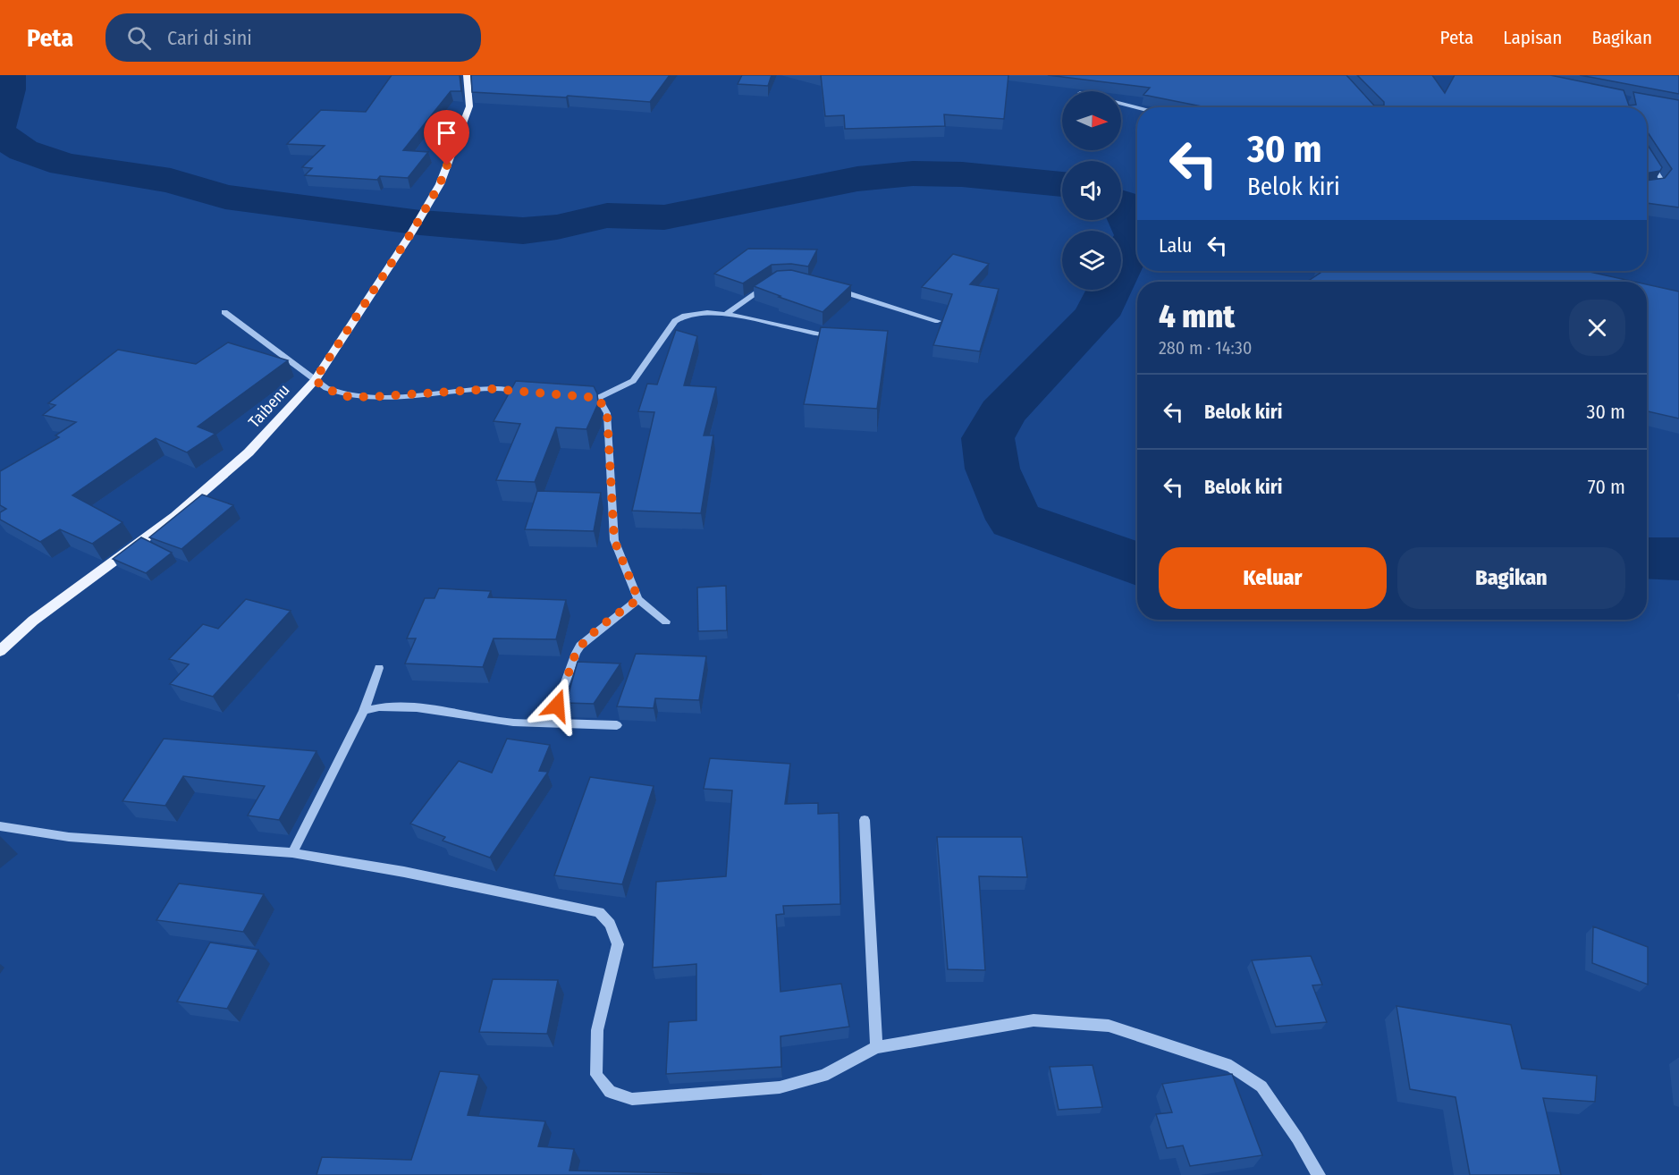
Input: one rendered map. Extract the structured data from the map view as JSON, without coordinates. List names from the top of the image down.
{
  "streets": {
    "main road": ["Taibenu"]
  },
  "north": "right",
  "page": {
    "header": "Peta",
    "search": "Cari di sini",
    "nav": ["Peta", "Lapisan", "Bagikan"],
    "turn": ["30 m", "Belok kiri"],
    "then": "Lalu",
    "heading": ["4 mnt", "280 m · 14:30"],
    "list": [
      {
        "name": "Belok kiri",
        "value": "30 m"
      },
      {
        "name": "Belok kiri",
        "value": "70 m"
      }
    ],
    "buttons": ["Keluar", "Bagikan"]
  }
}
